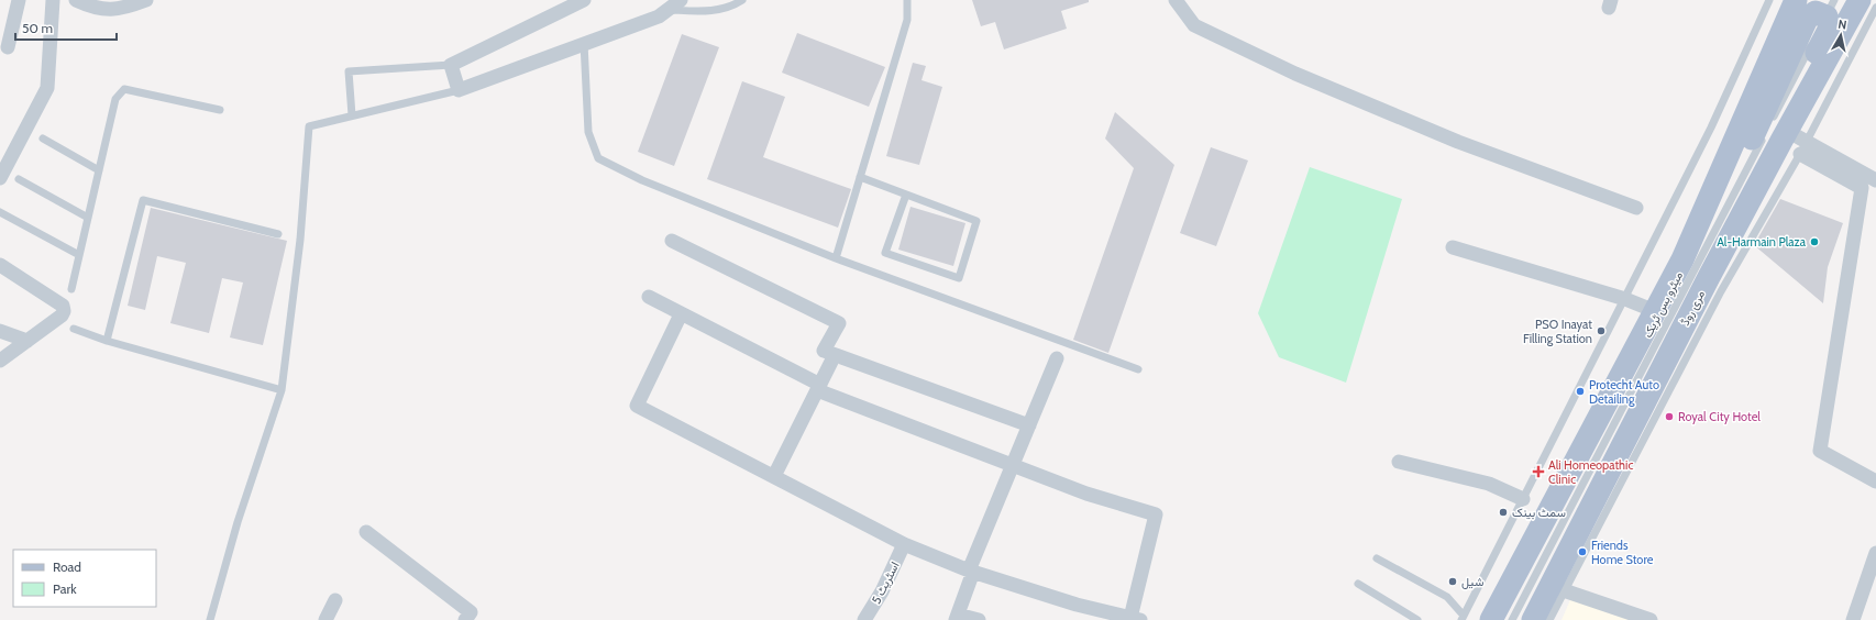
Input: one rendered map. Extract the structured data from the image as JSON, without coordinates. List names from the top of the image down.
{
  "streets": {
    "main road": ["مری روڈ"],
    "street": ["اسٹریٹ 5"],
    "lane": ["میٹرو بس ٹریک"]
  },
  "crossings": [
    ["میٹرو بس ٹریک", "مری روڈ"]
  ],
  "places": {
    "other": [
      "Al-Harmain Plaza",
      "PSO Inayat Filling Station",
      "Protecht Auto Detailing",
      "Royal City Hotel",
      "سمٹ بینک",
      "Friends Home Store",
      "شیل"
    ],
    "health": ["Ali Homeopathic Clinic"]
  },
  "legend": ["Road", "Park"],
  "scale_bar": "50 m",
  "north": "top"
}
